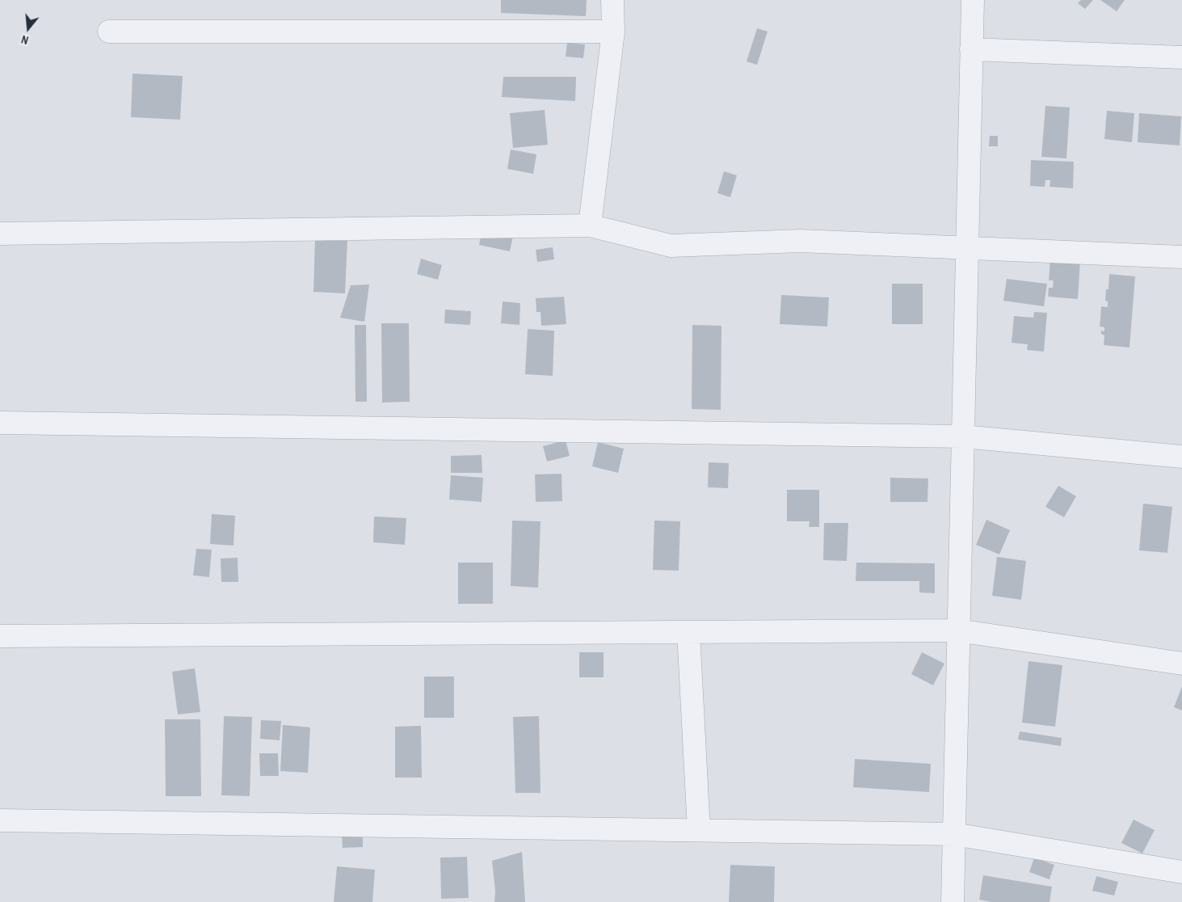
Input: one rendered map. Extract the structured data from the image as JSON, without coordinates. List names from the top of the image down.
{
  "north": "bottom"
}
